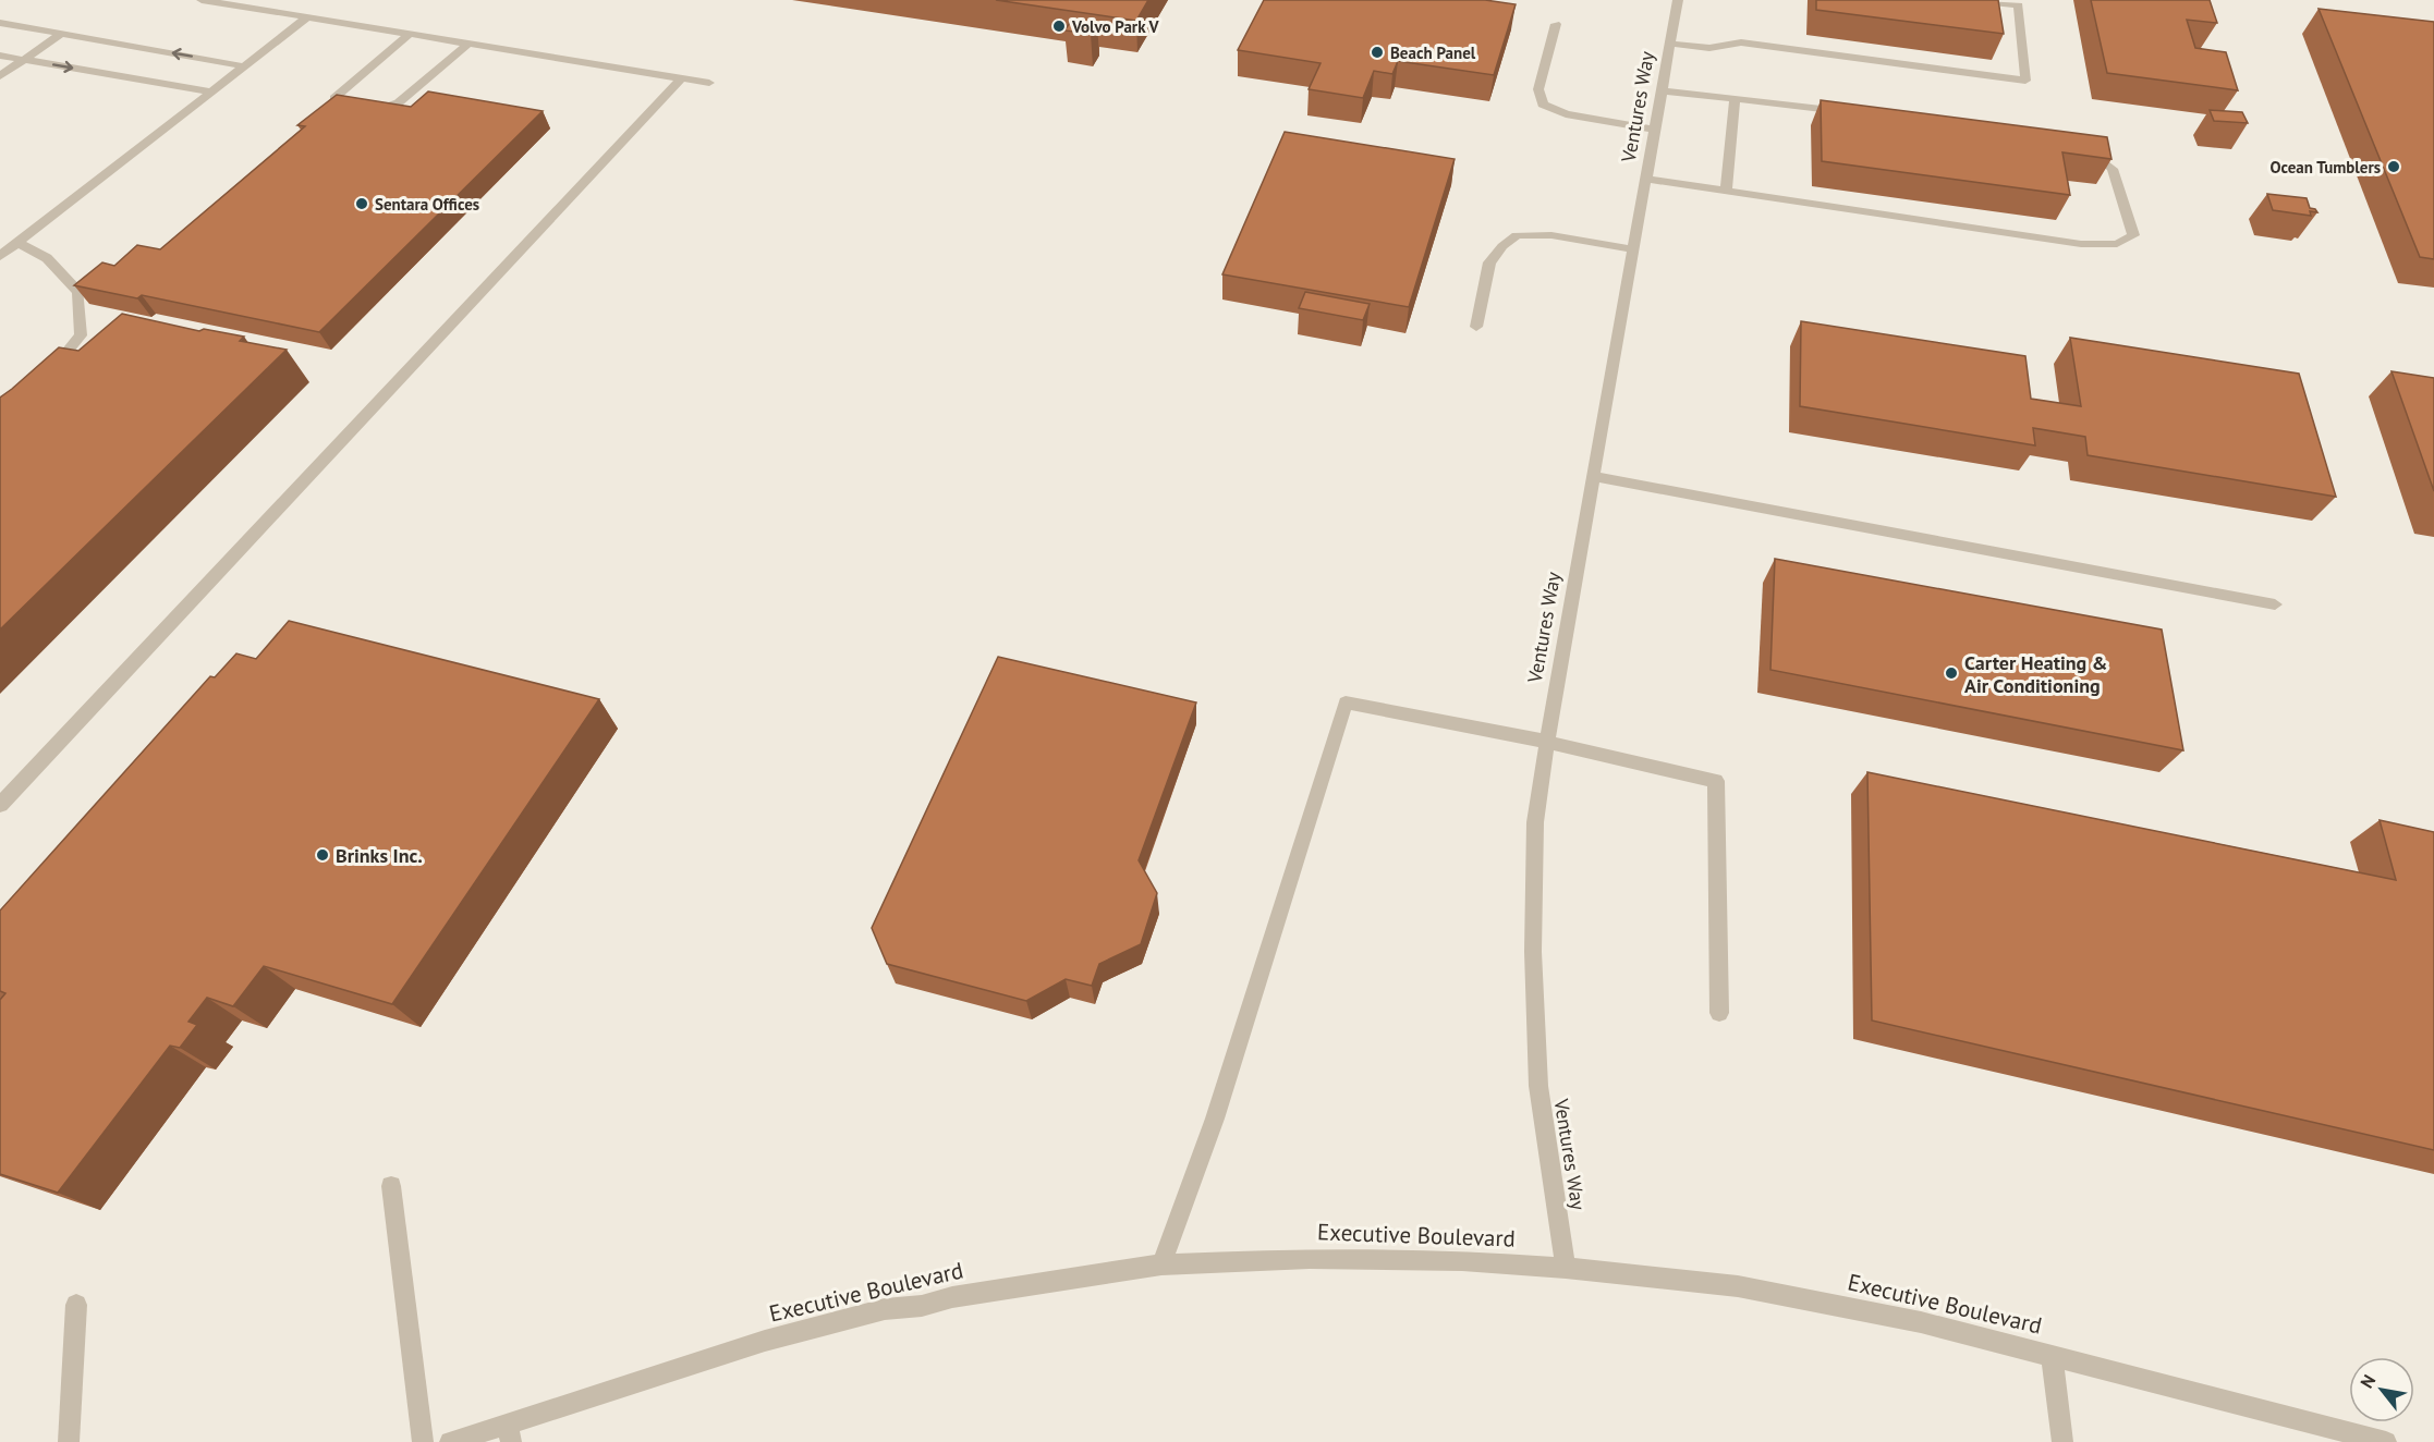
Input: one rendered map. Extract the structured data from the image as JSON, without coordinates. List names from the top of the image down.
{
  "streets": {
    "street": ["Ventures Way", "Executive Boulevard"]
  },
  "crossings": [
    ["Ventures Way", "Executive Boulevard"]
  ],
  "places": [
    "Volvo Park V",
    "Beach Panel",
    "Ocean Tumblers",
    "Sentara Offices",
    "Carter Heating & Air Conditioning",
    "Brinks Inc."
  ],
  "north": "top left"
}
